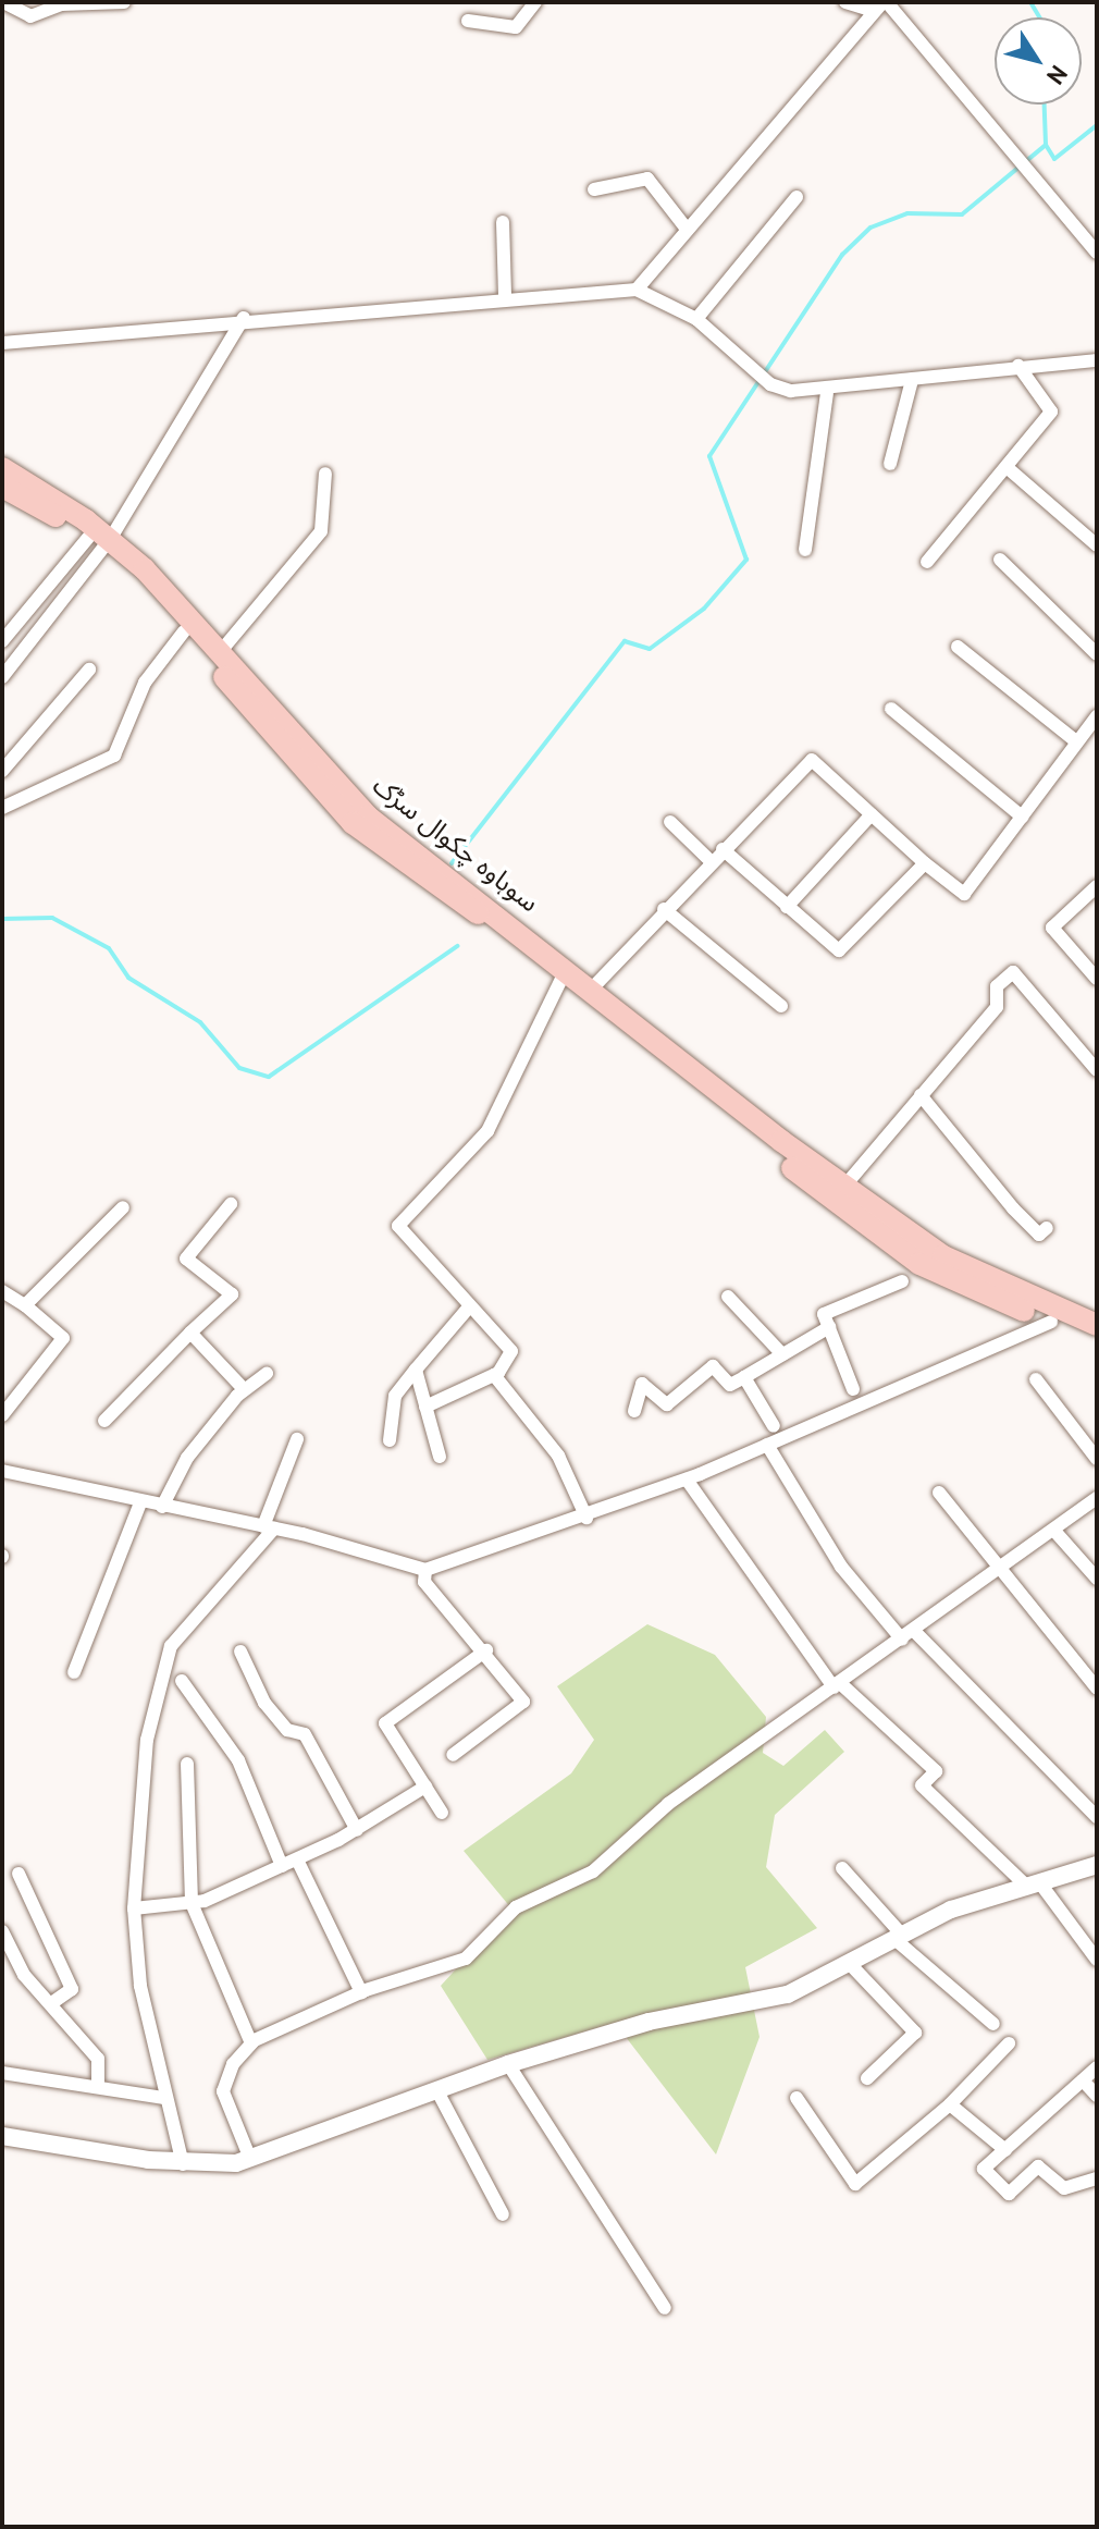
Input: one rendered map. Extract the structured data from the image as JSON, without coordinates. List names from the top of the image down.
{
  "streets": {
    "highway": ["سوہاوہ چکوال سڑک"]
  },
  "north": "bottom right"
}
